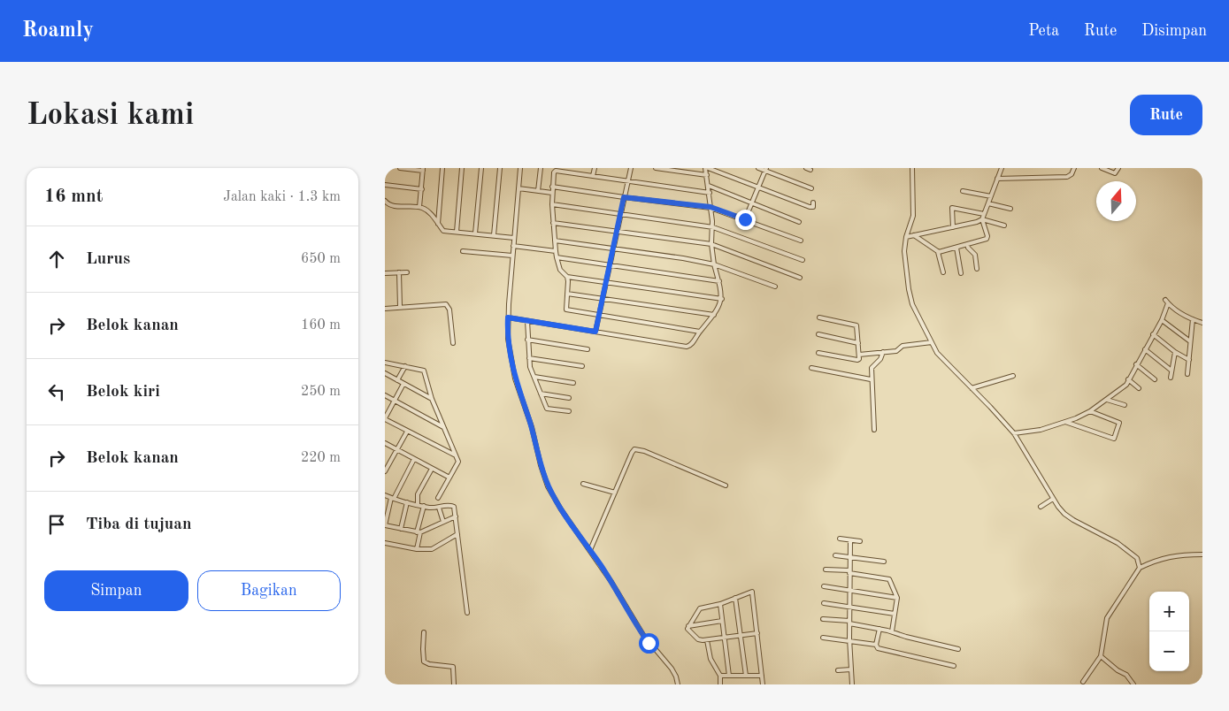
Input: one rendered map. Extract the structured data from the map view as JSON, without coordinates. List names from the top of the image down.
{
  "north": "top",
  "page": {
    "header": "Roamly",
    "nav": ["Peta", "Rute", "Disimpan"],
    "buttons": [
      "Rute",
      ["Simpan", "Bagikan"]
    ],
    "title": "Lokasi kami",
    "heading": ["16 mnt", "Jalan kaki · 1.3 km"],
    "list": [
      ["Lurus", "650 m"],
      ["Belok kanan", "160 m"],
      ["Belok kiri", "250 m"],
      ["Belok kanan", "220 m"],
      "Tiba di tujuan"
    ],
    "map_buttons": ["+", "−"]
  }
}
